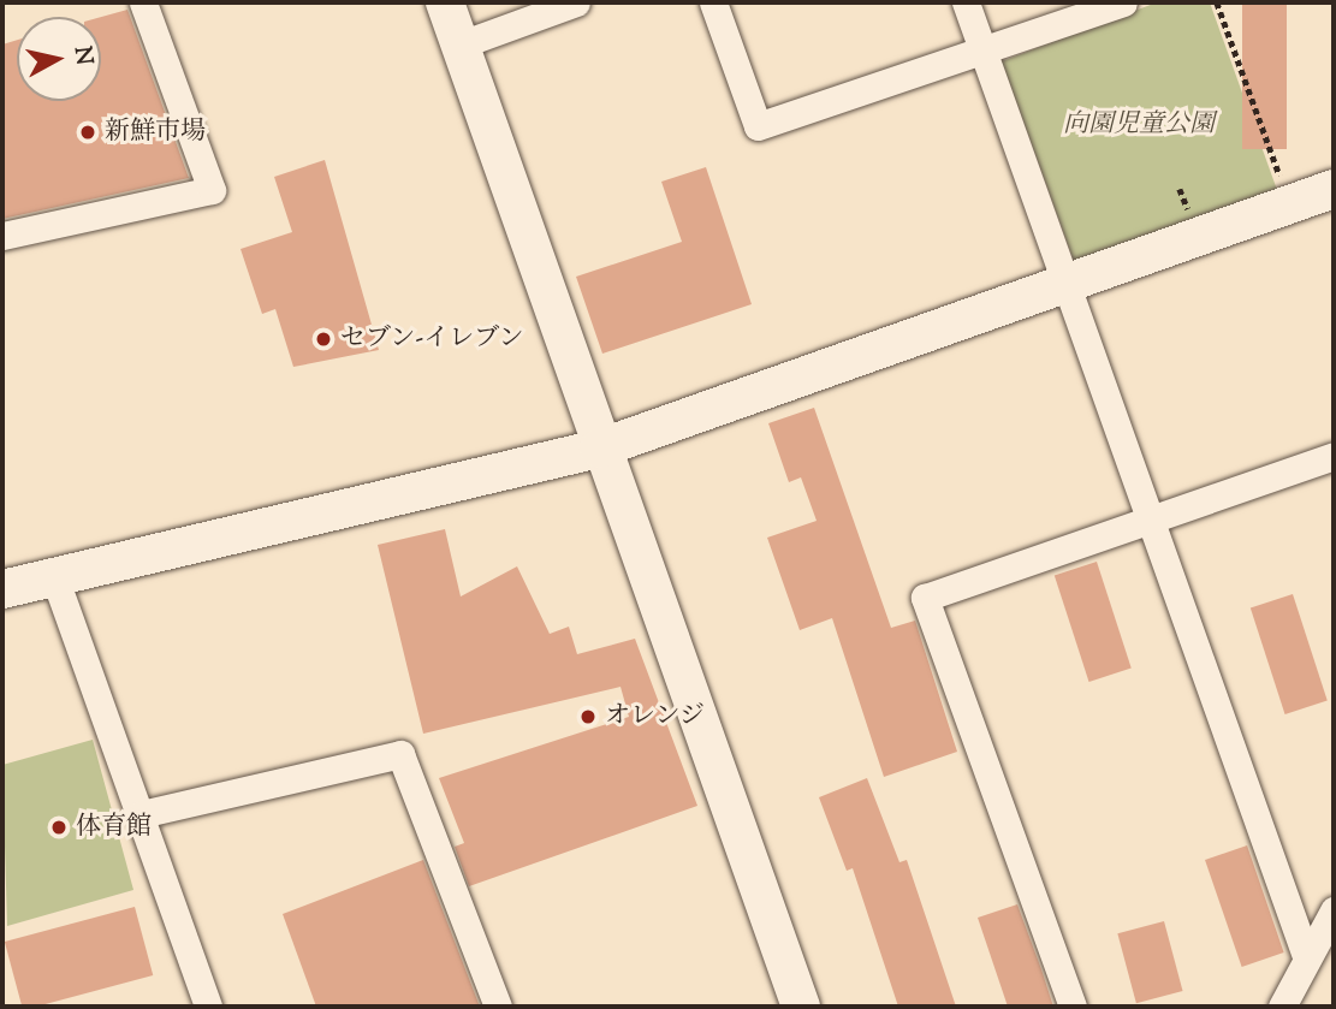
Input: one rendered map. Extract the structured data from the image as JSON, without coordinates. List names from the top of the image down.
{
  "parks": ["向園児童公園"],
  "places": [
    "新鮮市場",
    "セブン-イレブン",
    "オレンジ",
    "体育館"
  ],
  "north": "right"
}
